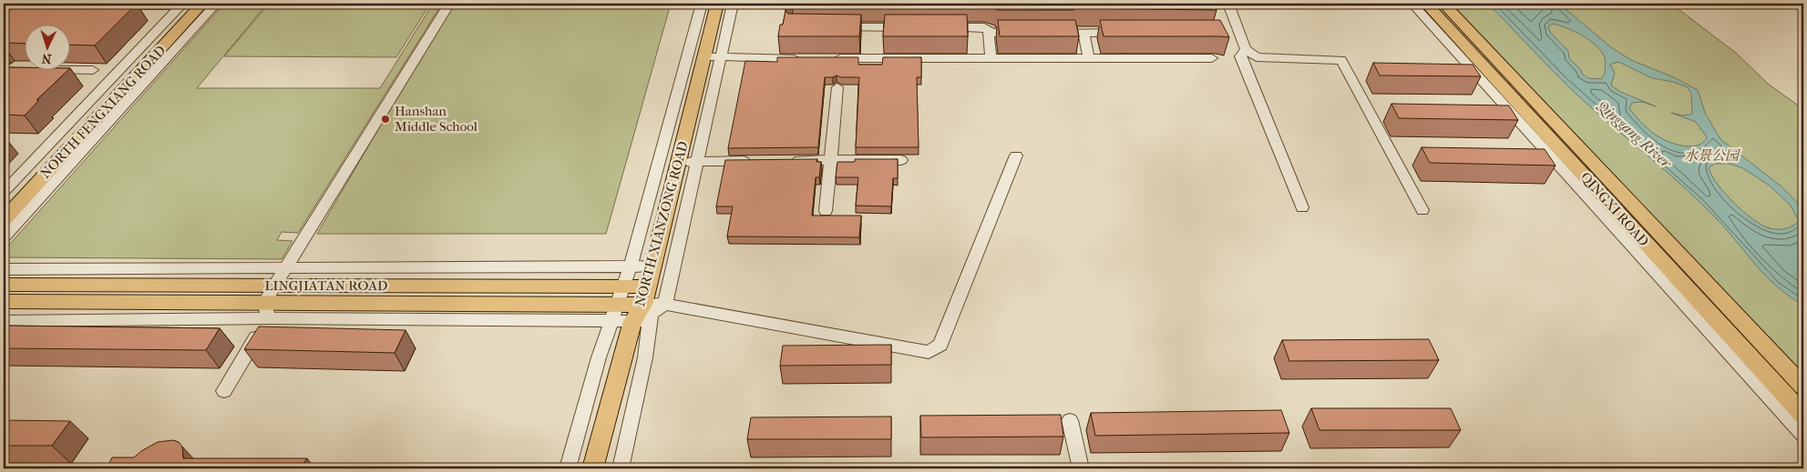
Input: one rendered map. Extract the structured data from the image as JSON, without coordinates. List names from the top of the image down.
{
  "streets": {
    "main road": [
      "NORTH FENGXIANG ROAD",
      "QINGXI ROAD",
      "NORTH XIANZONG ROAD",
      "LINGJIATAN ROAD"
    ]
  },
  "crossings": [
    ["NORTH XIANZONG ROAD", "LINGJIATAN ROAD"]
  ],
  "water": ["Qinggang River"],
  "parks": ["水景公园"],
  "places": ["Hanshan Middle School"],
  "north": "bottom"
}
